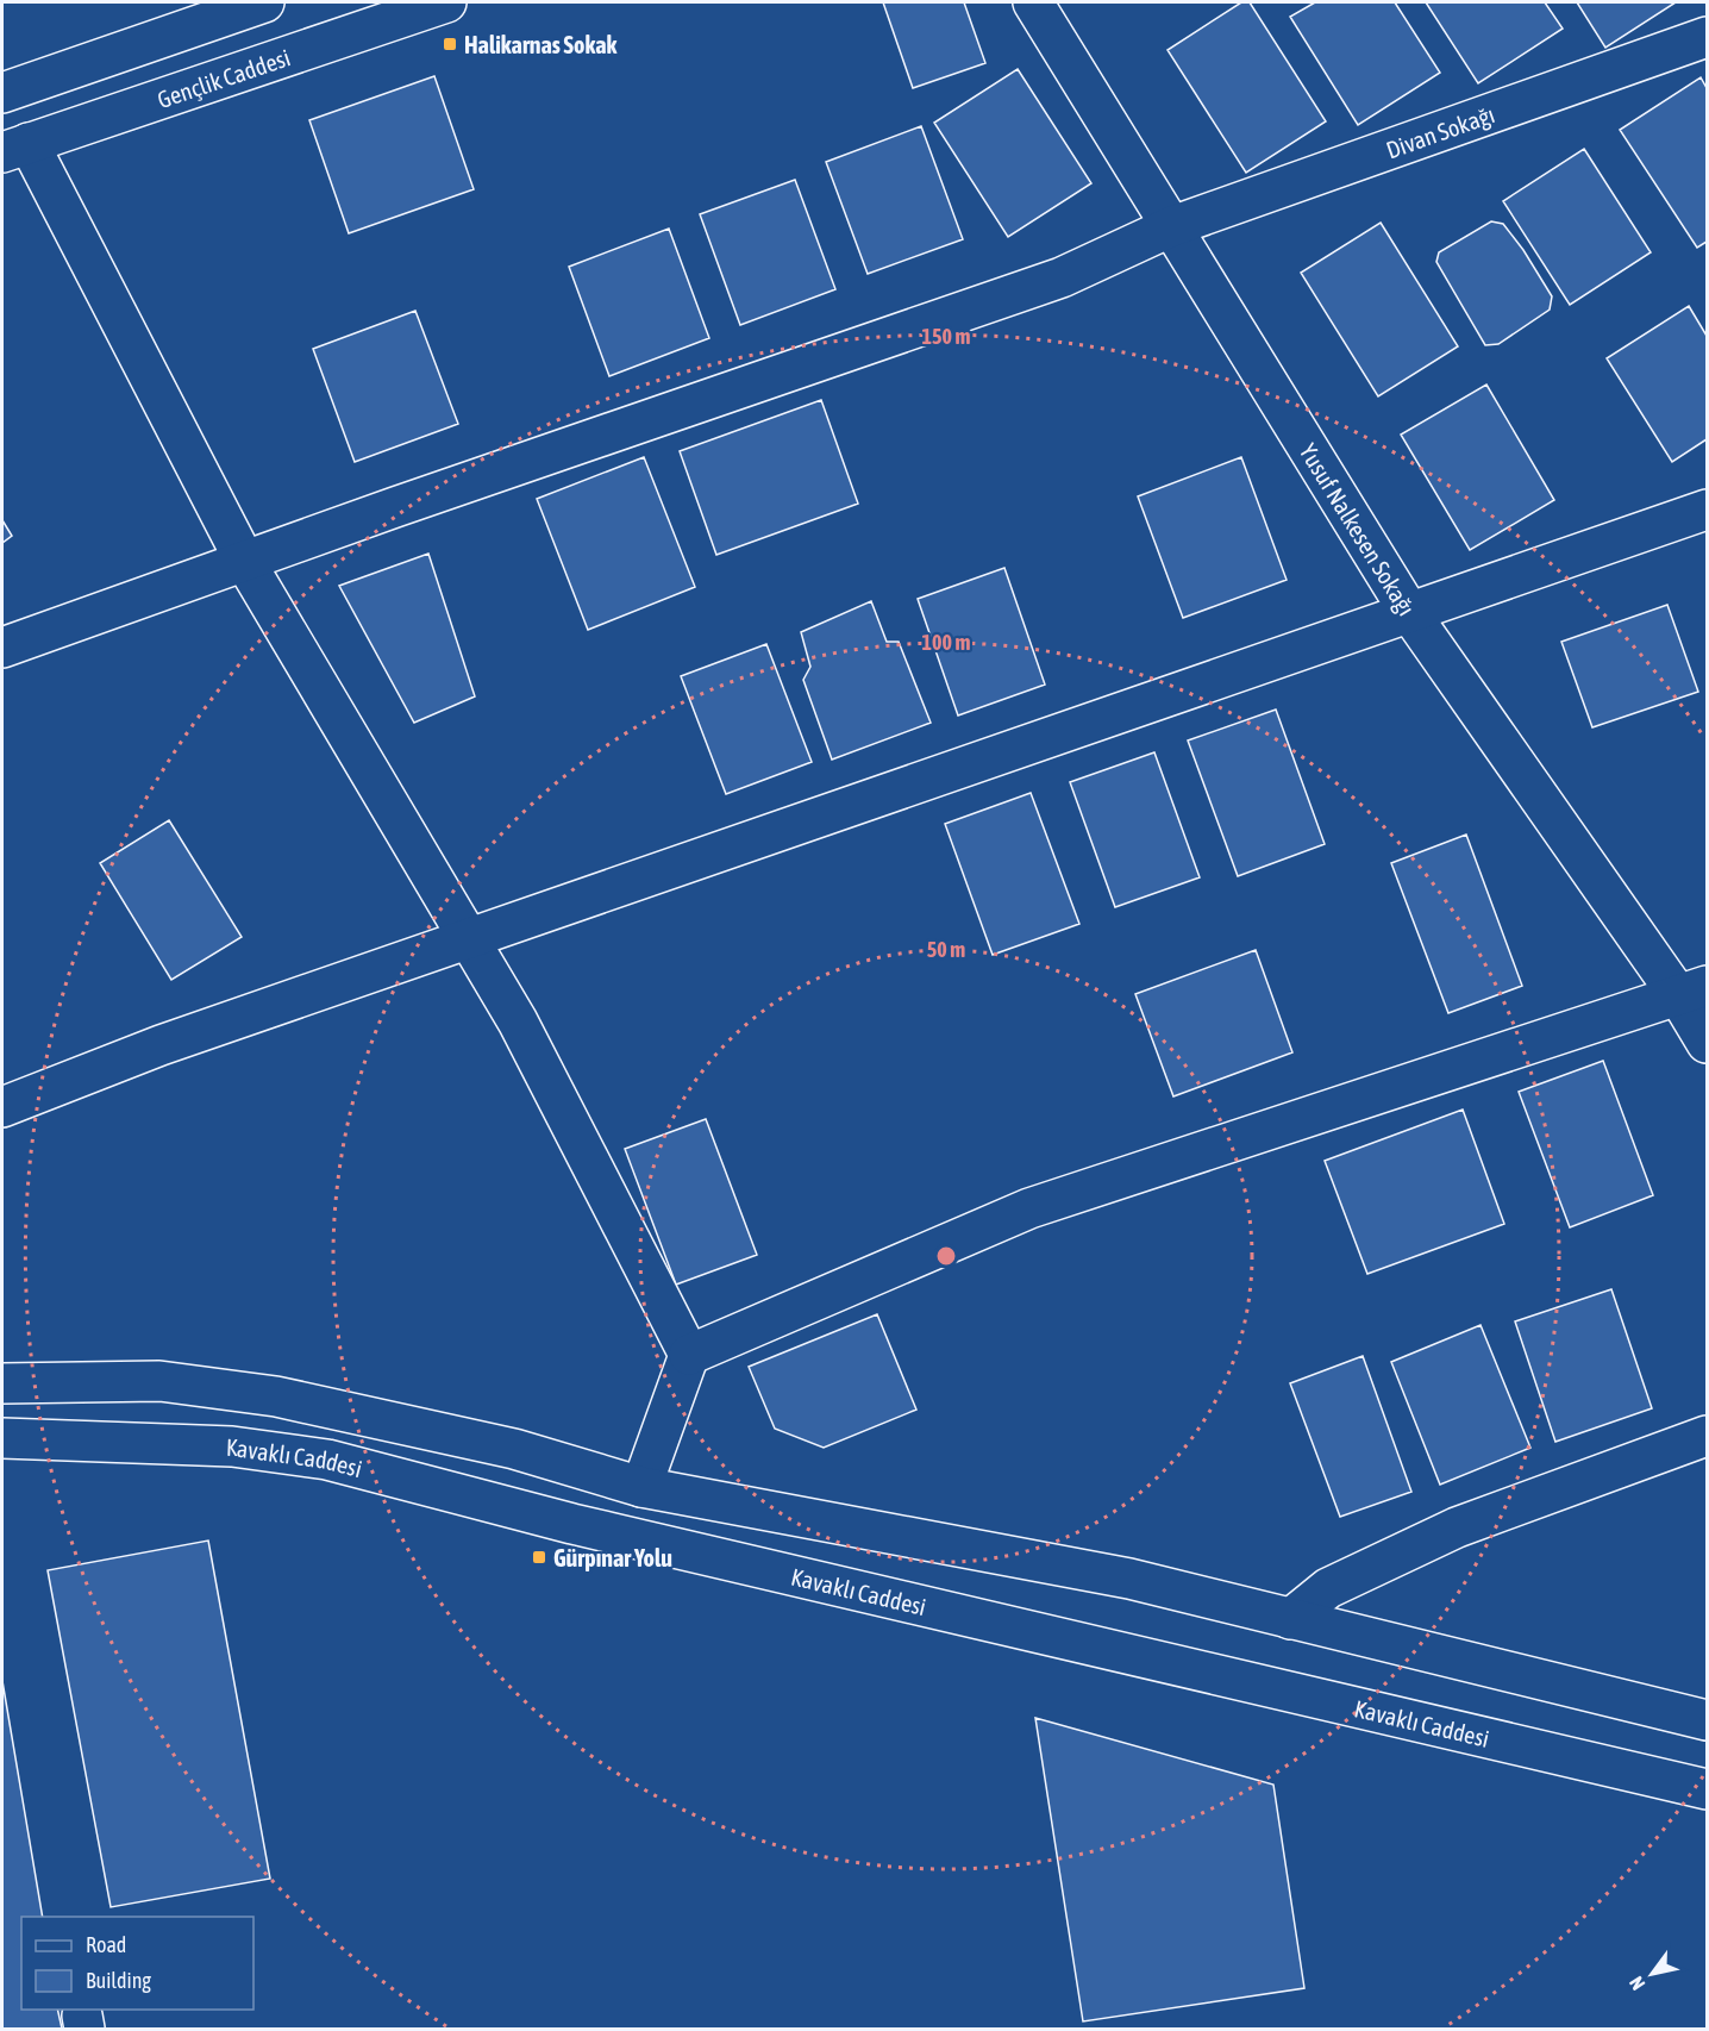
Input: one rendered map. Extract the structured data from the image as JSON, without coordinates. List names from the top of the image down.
{
  "streets": {
    "street": [
      "Gençlik Caddesi",
      "Divan Sokağı",
      "Yusuf Nalkesen Sokağı",
      "Kavaklı Caddesi"
    ]
  },
  "crossings": [
    ["Divan Sokağı", "Yusuf Nalkesen Sokağı"]
  ],
  "places": {
    "transit": ["Halikarnas Sokak", "Gürpınar Yolu"]
  },
  "legend": ["Road", "Building"],
  "north": "bottom left",
  "rings": ["150 m", "100 m", "50 m"]
}
